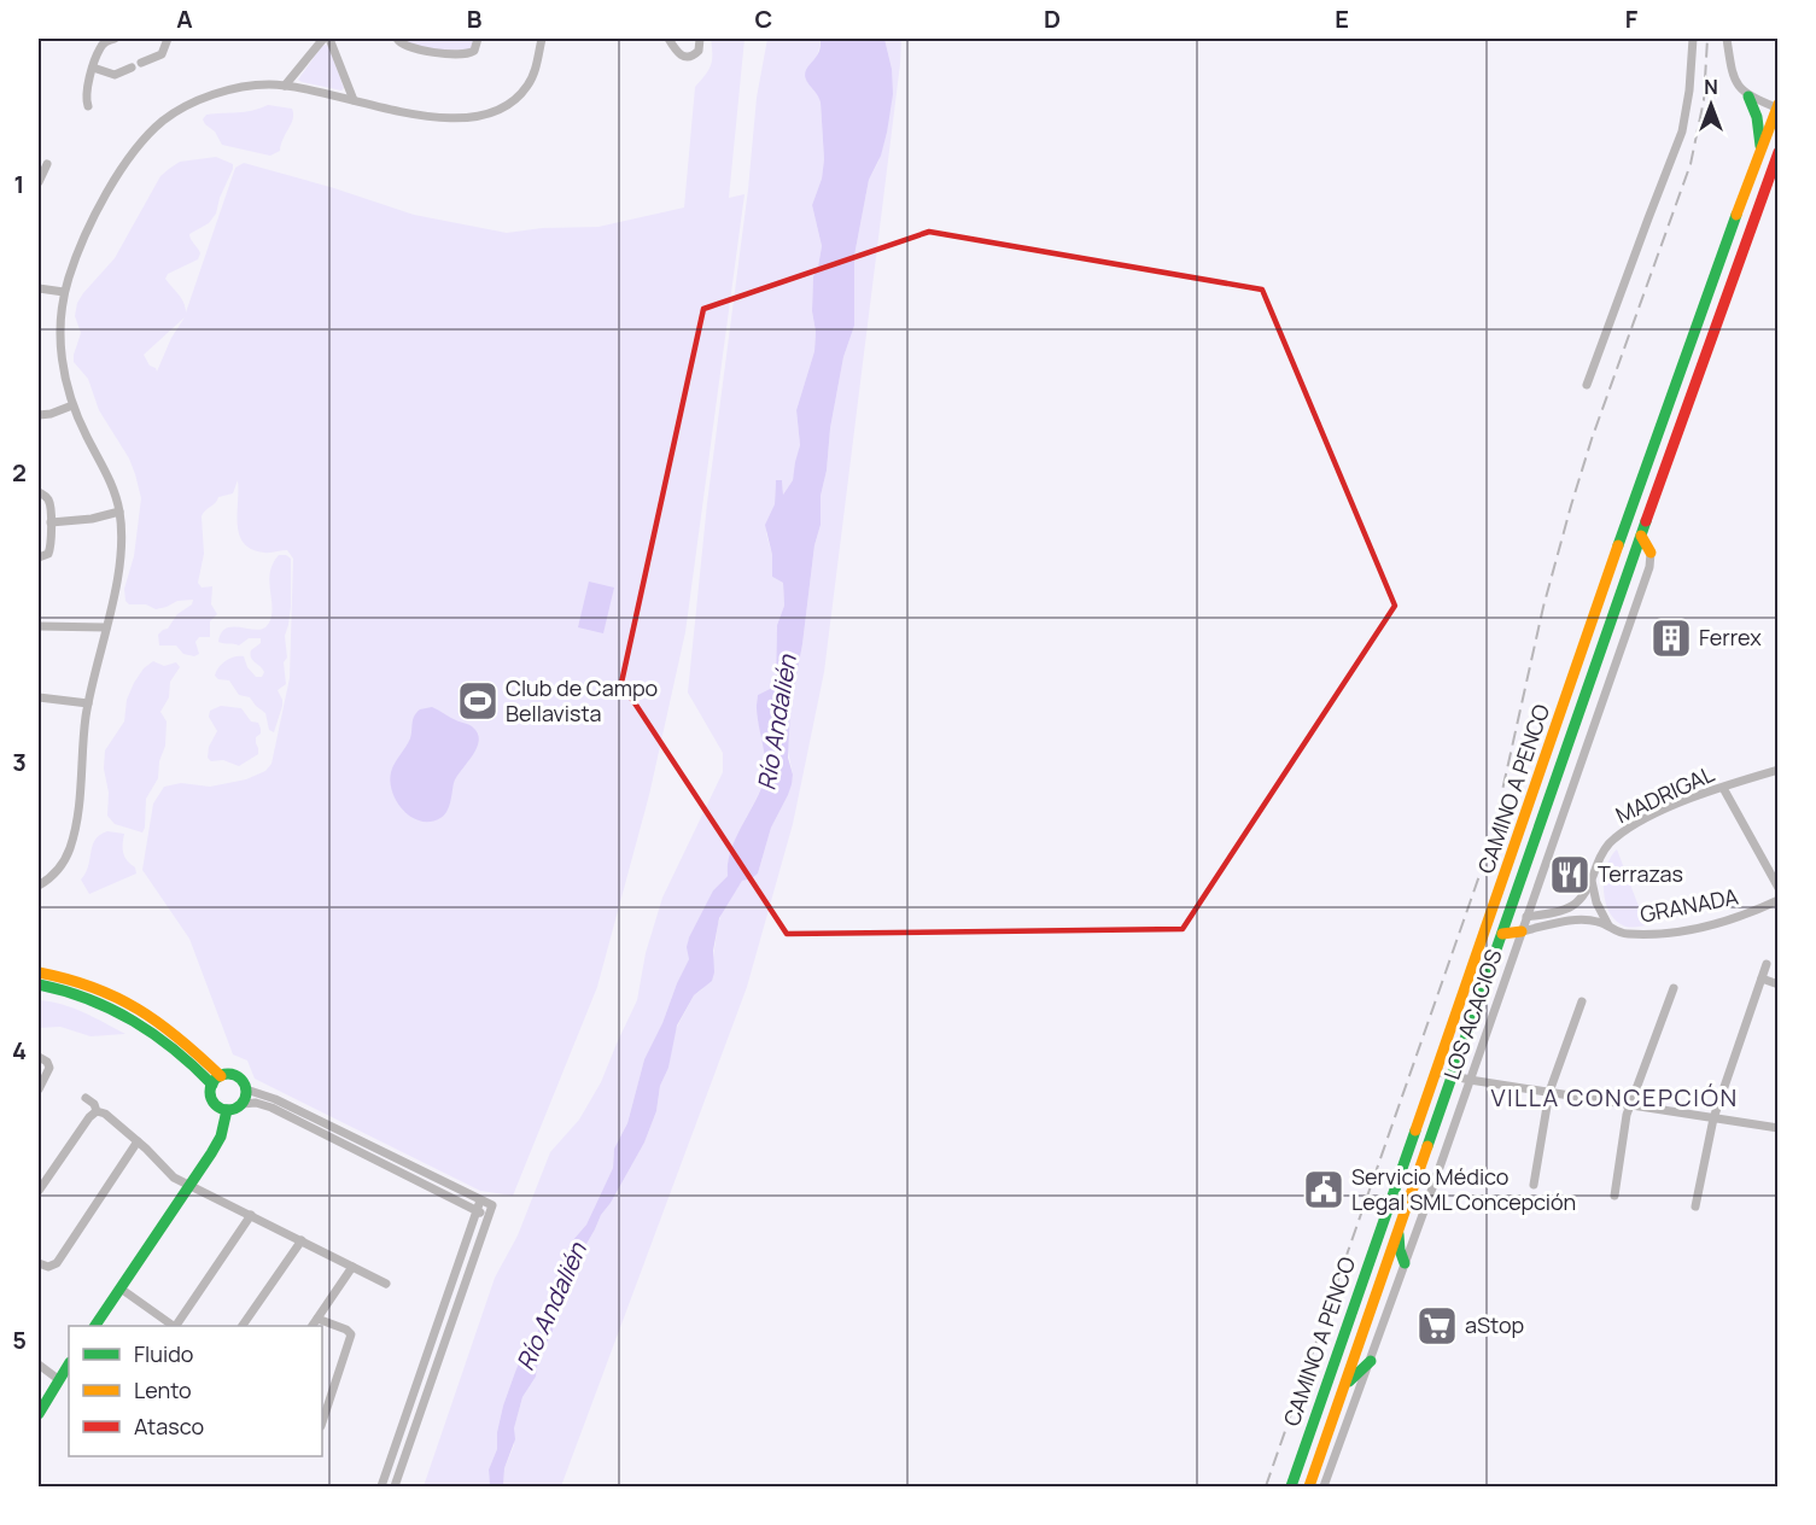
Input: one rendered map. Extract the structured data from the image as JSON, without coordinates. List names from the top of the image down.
{
  "streets": {
    "main road": ["CAMINO A PENCO"],
    "street": ["MADRIGAL", "GRANADA", "LOS ACACIOS"]
  },
  "crossings": [
    ["MADRIGAL", "LOS ACACIOS"],
    ["GRANADA", "LOS ACACIOS"]
  ],
  "districts": ["VILLA CONCEPCIÓN"],
  "water": ["Río Andalién"],
  "places": {
    "building": ["Ferrex"],
    "sports": ["Club de Campo Bellavista"],
    "restaurant": ["Terrazas"],
    "public building": ["Servicio Médico Legal SML Concepción"],
    "supermarket": ["aStop"]
  },
  "legend": ["Fluido", "Lento", "Atasco"],
  "north": "top",
  "grid": {
    "columns": [
      "A",
      "B",
      "C",
      "D",
      "E",
      "F"
    ],
    "rows": [
      "1",
      "2",
      "3",
      "4",
      "5"
    ]
  }
}
